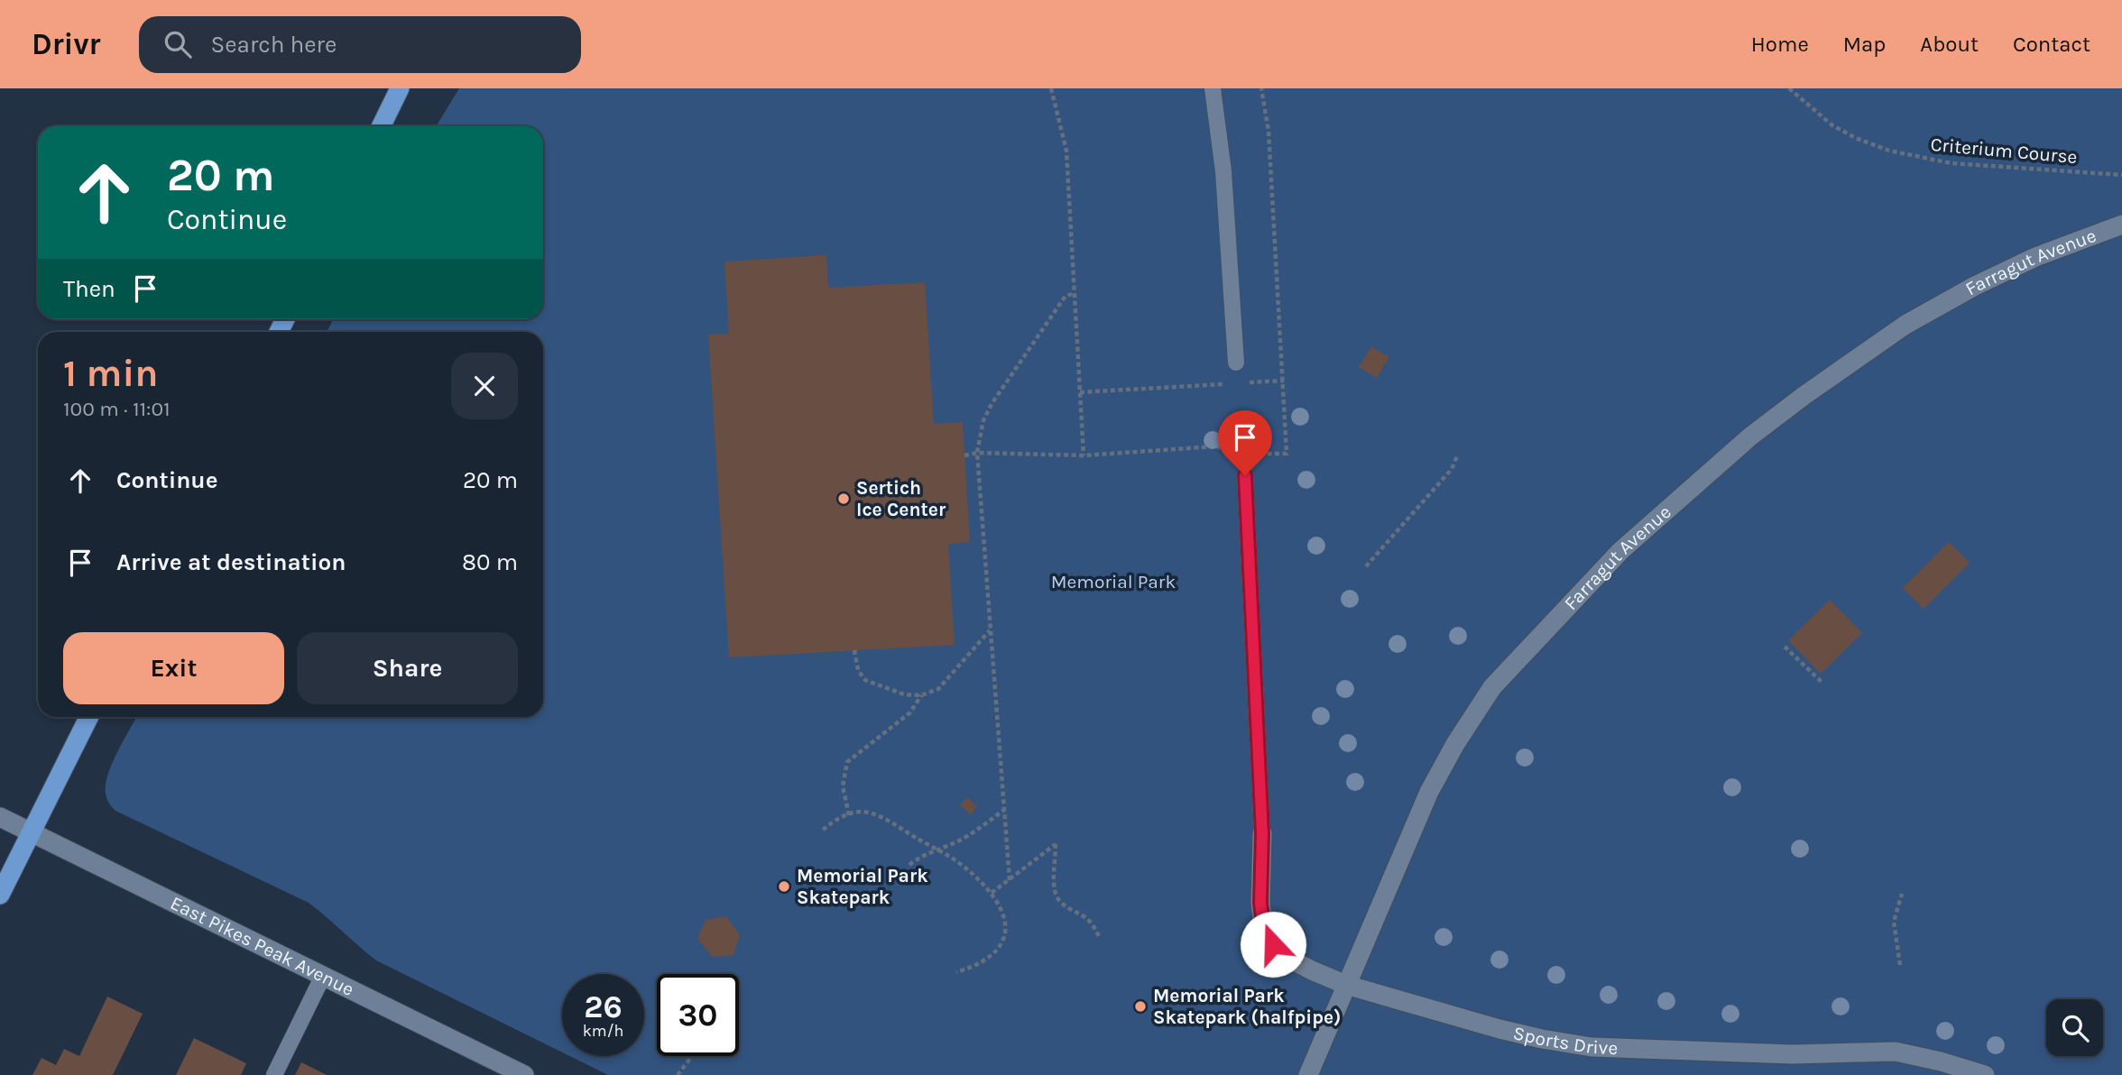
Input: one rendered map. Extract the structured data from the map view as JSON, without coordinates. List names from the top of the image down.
{
  "streets": {
    "street": ["Farragut Avenue", "East Pikes Peak Avenue", "Sports Drive"],
    "path": ["Criterium Course"]
  },
  "crossings": [
    ["Farragut Avenue", "Sports Drive"]
  ],
  "parks": ["Memorial Park"],
  "places": ["Sertich Ice Center", "Memorial Park Skatepark", "Memorial Park Skatepark (halfpipe)"],
  "page": {
    "header": "Drivr",
    "search": "Search here",
    "nav": [
      "Home",
      "Map",
      "About",
      "Contact"
    ],
    "turn": ["20 m", "Continue"],
    "then": "Then",
    "heading": ["1 min", "100 m · 11:01"],
    "list": [
      {
        "name": "Continue",
        "value": "20 m"
      },
      {
        "name": "Arrive at destination",
        "value": "80 m"
      }
    ],
    "buttons": ["Exit", "Share"],
    "speed": "26 km/h",
    "limit": "30"
  }
}
